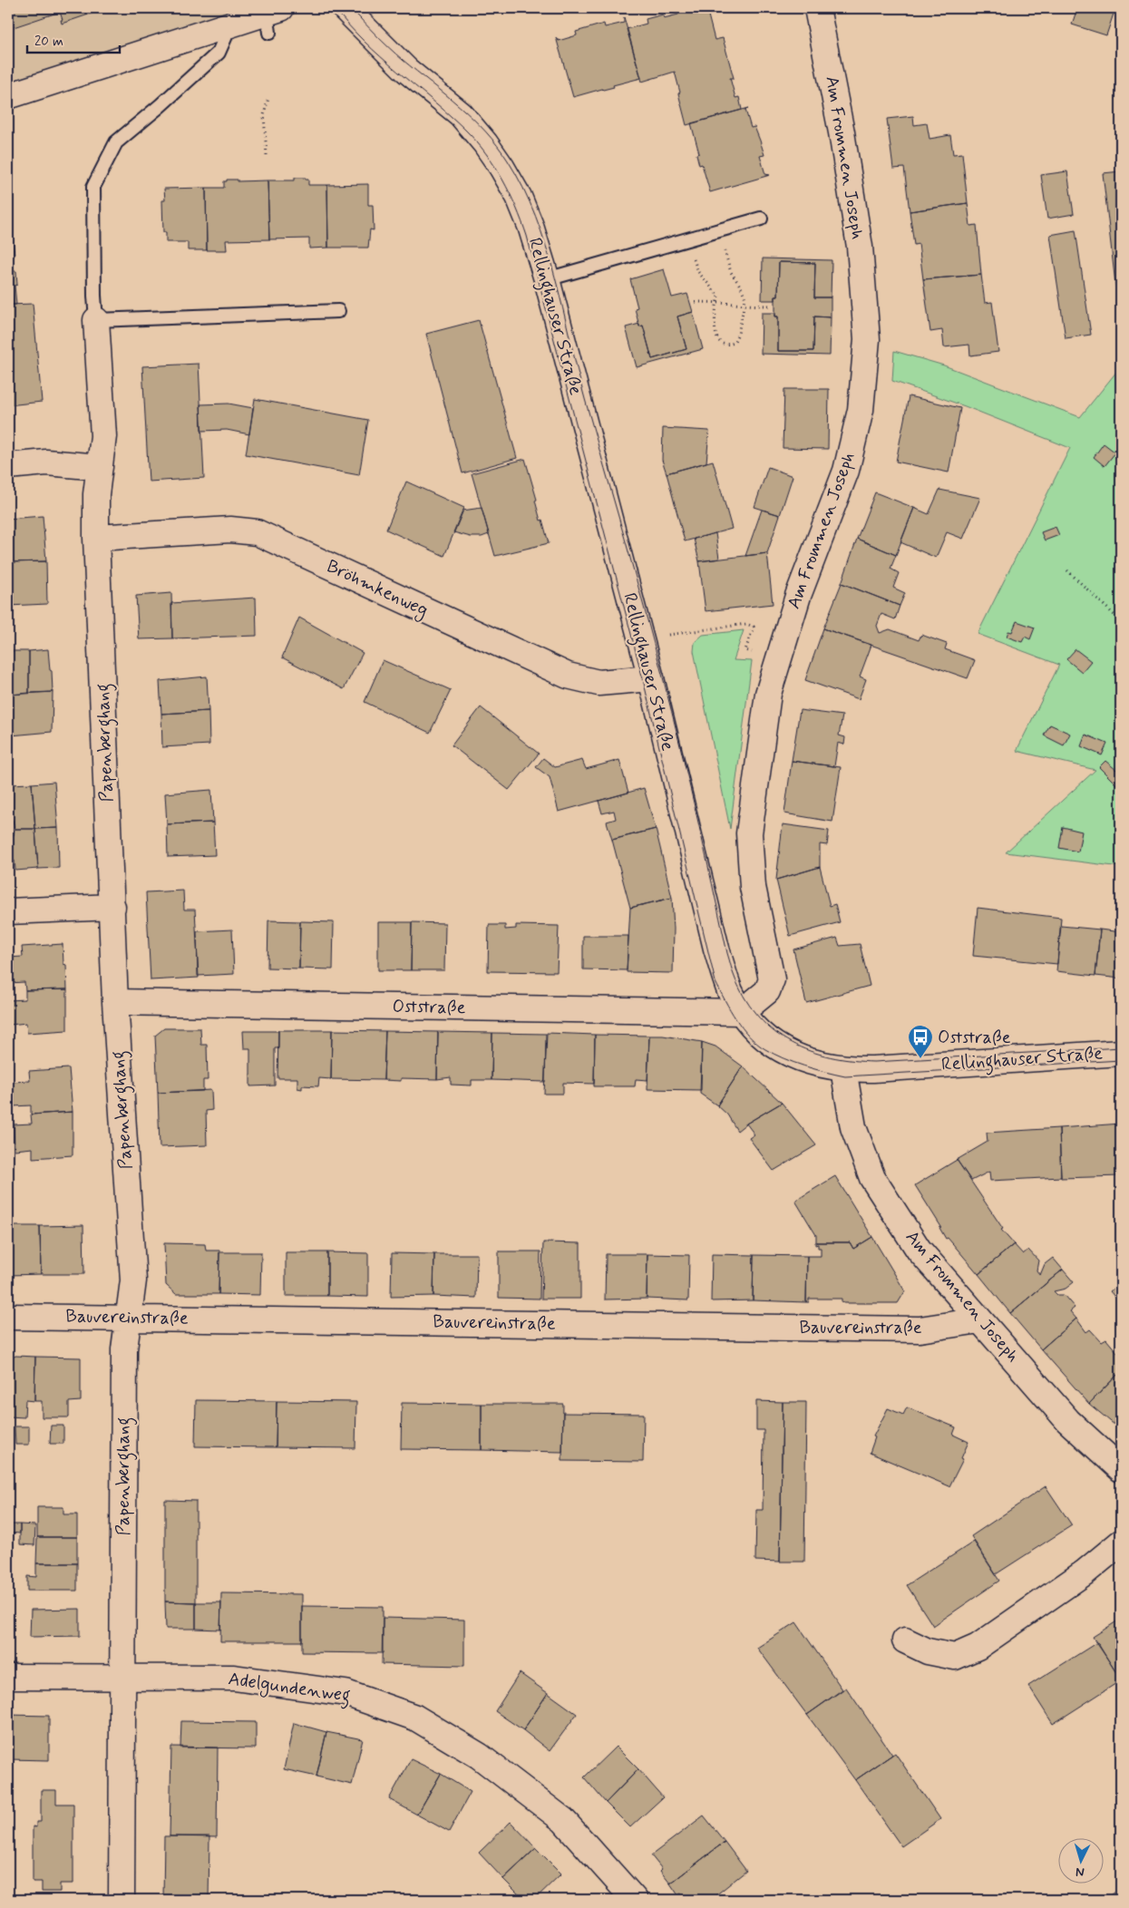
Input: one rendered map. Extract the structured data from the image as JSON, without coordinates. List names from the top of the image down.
{
  "streets": {
    "street": [
      "Am Frommen Joseph",
      "Rellinghauser Straße",
      "Bröhmkenweg",
      "Papenberghang",
      "Oststraße",
      "Bauvereinstraße",
      "Adelgundenweg"
    ]
  },
  "crossings": [
    ["Am Frommen Joseph", "Rellinghauser Straße"],
    ["Am Frommen Joseph", "Oststraße"],
    ["Am Frommen Joseph", "Bauvereinstraße"],
    ["Rellinghauser Straße", "Bröhmkenweg"],
    ["Rellinghauser Straße", "Oststraße"],
    ["Bröhmkenweg", "Papenberghang"],
    ["Papenberghang", "Oststraße"],
    ["Papenberghang", "Bauvereinstraße"],
    ["Papenberghang", "Adelgundenweg"]
  ],
  "places": {
    "bus stop": ["Oststraße"]
  },
  "scale_bar": "20 m",
  "north": "bottom"
}
